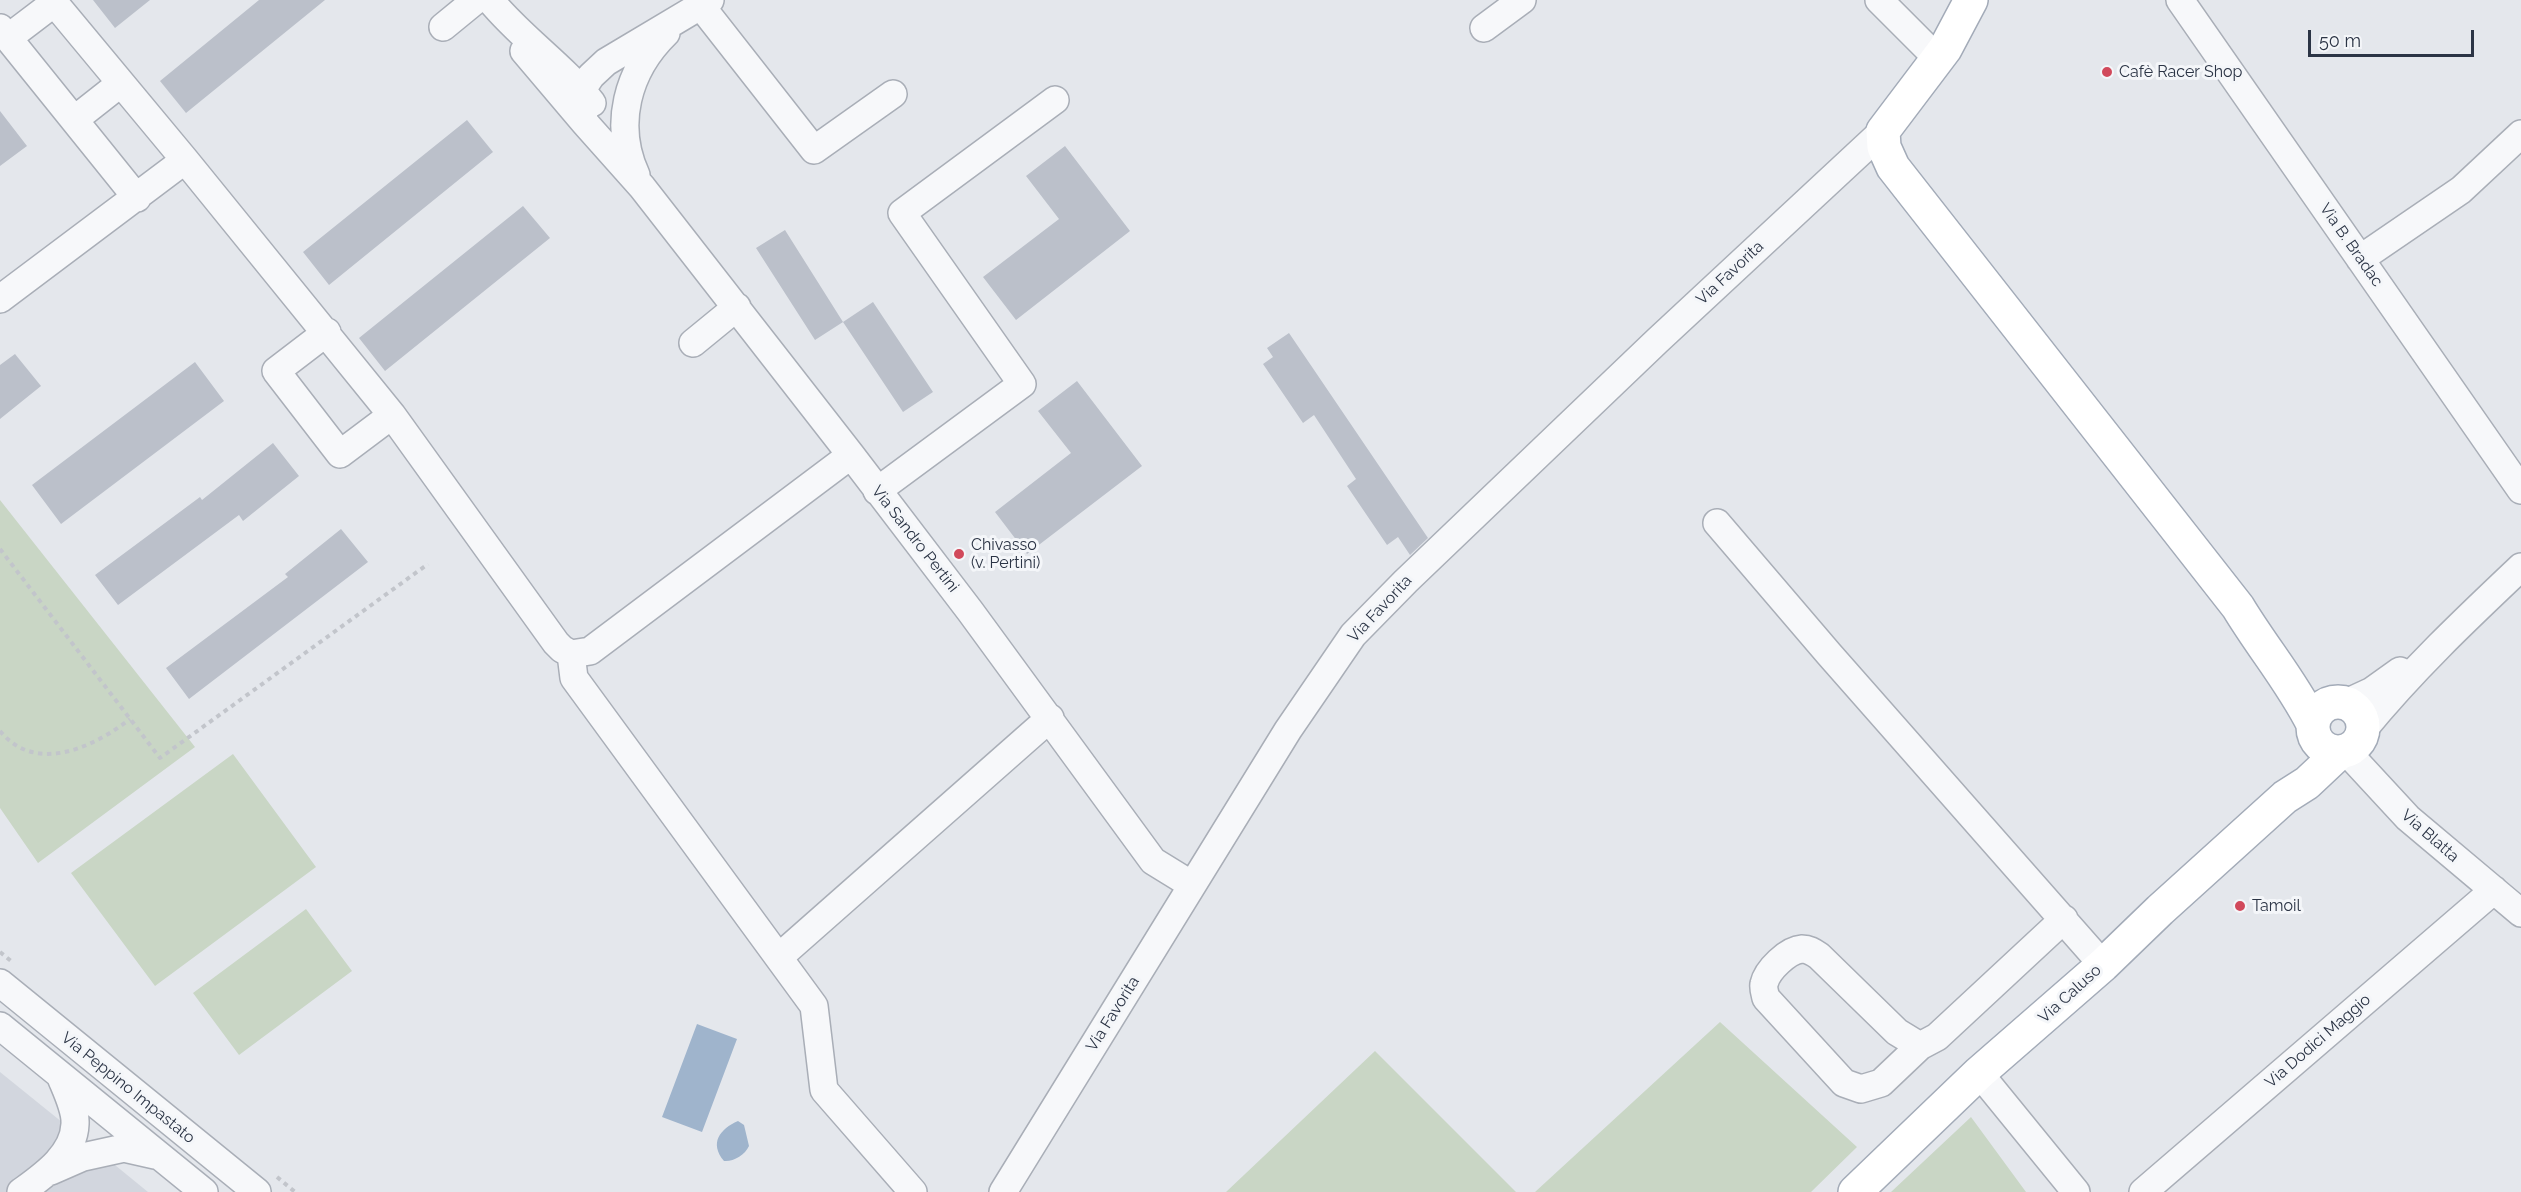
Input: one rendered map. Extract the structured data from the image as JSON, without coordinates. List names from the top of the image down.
{
  "streets": {
    "main road": ["Via Caluso"],
    "street": [
      "Via B. Bradac",
      "Via Favorita",
      "Via Sandro Pertini",
      "Via Blatta",
      "Via Dodici Maggio",
      "Via Peppino Impastato"
    ]
  },
  "crossings": [
    ["Via Favorita", "Via Sandro Pertini"],
    ["Via Blatta", "Via Caluso"],
    ["Via Blatta", "Via Dodici Maggio"]
  ],
  "places": ["Cafè Racer Shop", "Chivasso (v. Pertini)", "Tamoil"],
  "scale_bar": "50 m"
}
